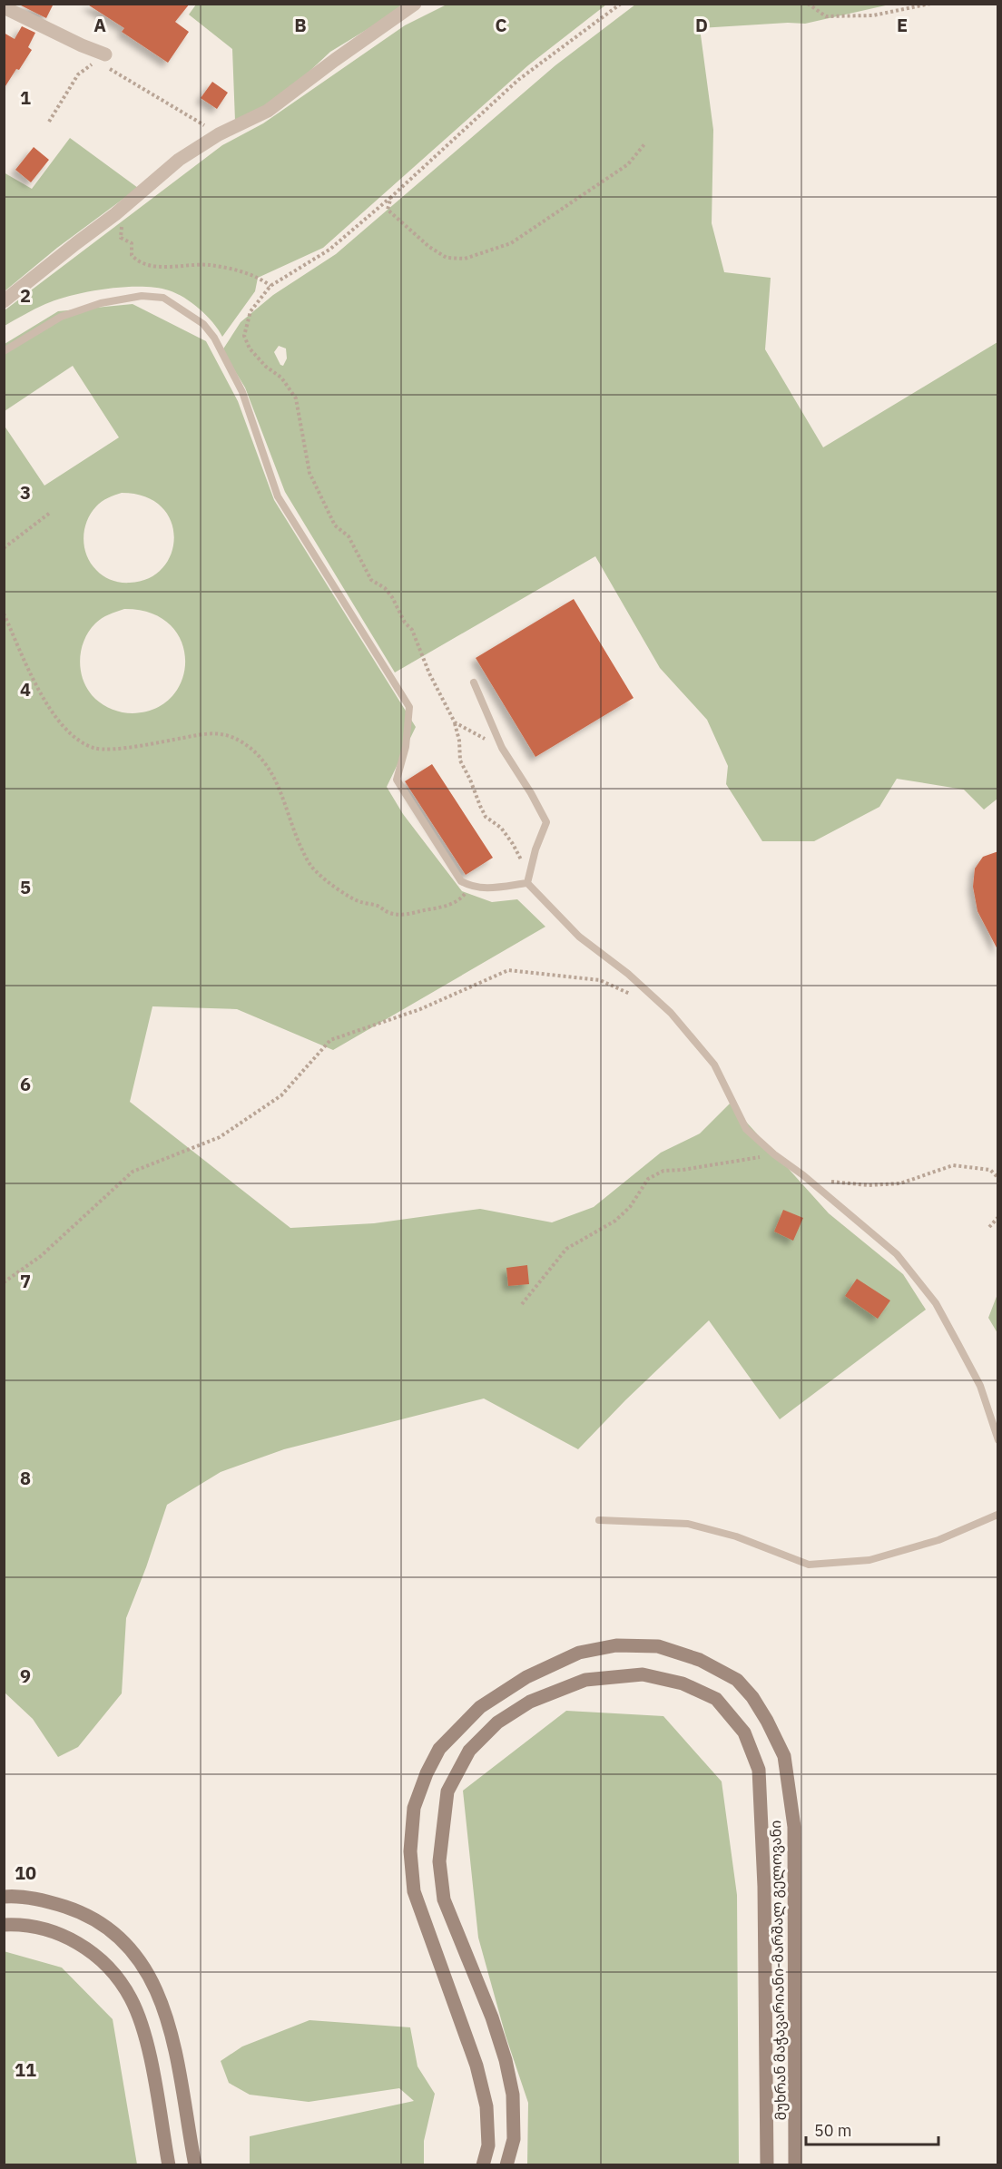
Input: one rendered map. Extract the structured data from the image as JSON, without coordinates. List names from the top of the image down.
{
  "streets": {
    "main road": ["მუხრან მაჭავარიანი-მარშალ გელოვანი"]
  },
  "scale_bar": "50 m",
  "grid": {
    "columns": [
      "A",
      "B",
      "C",
      "D",
      "E"
    ],
    "rows": [
      "1",
      "2",
      "3",
      "4",
      "5",
      "6",
      "7",
      "8",
      "9",
      "10",
      "11"
    ]
  }
}
